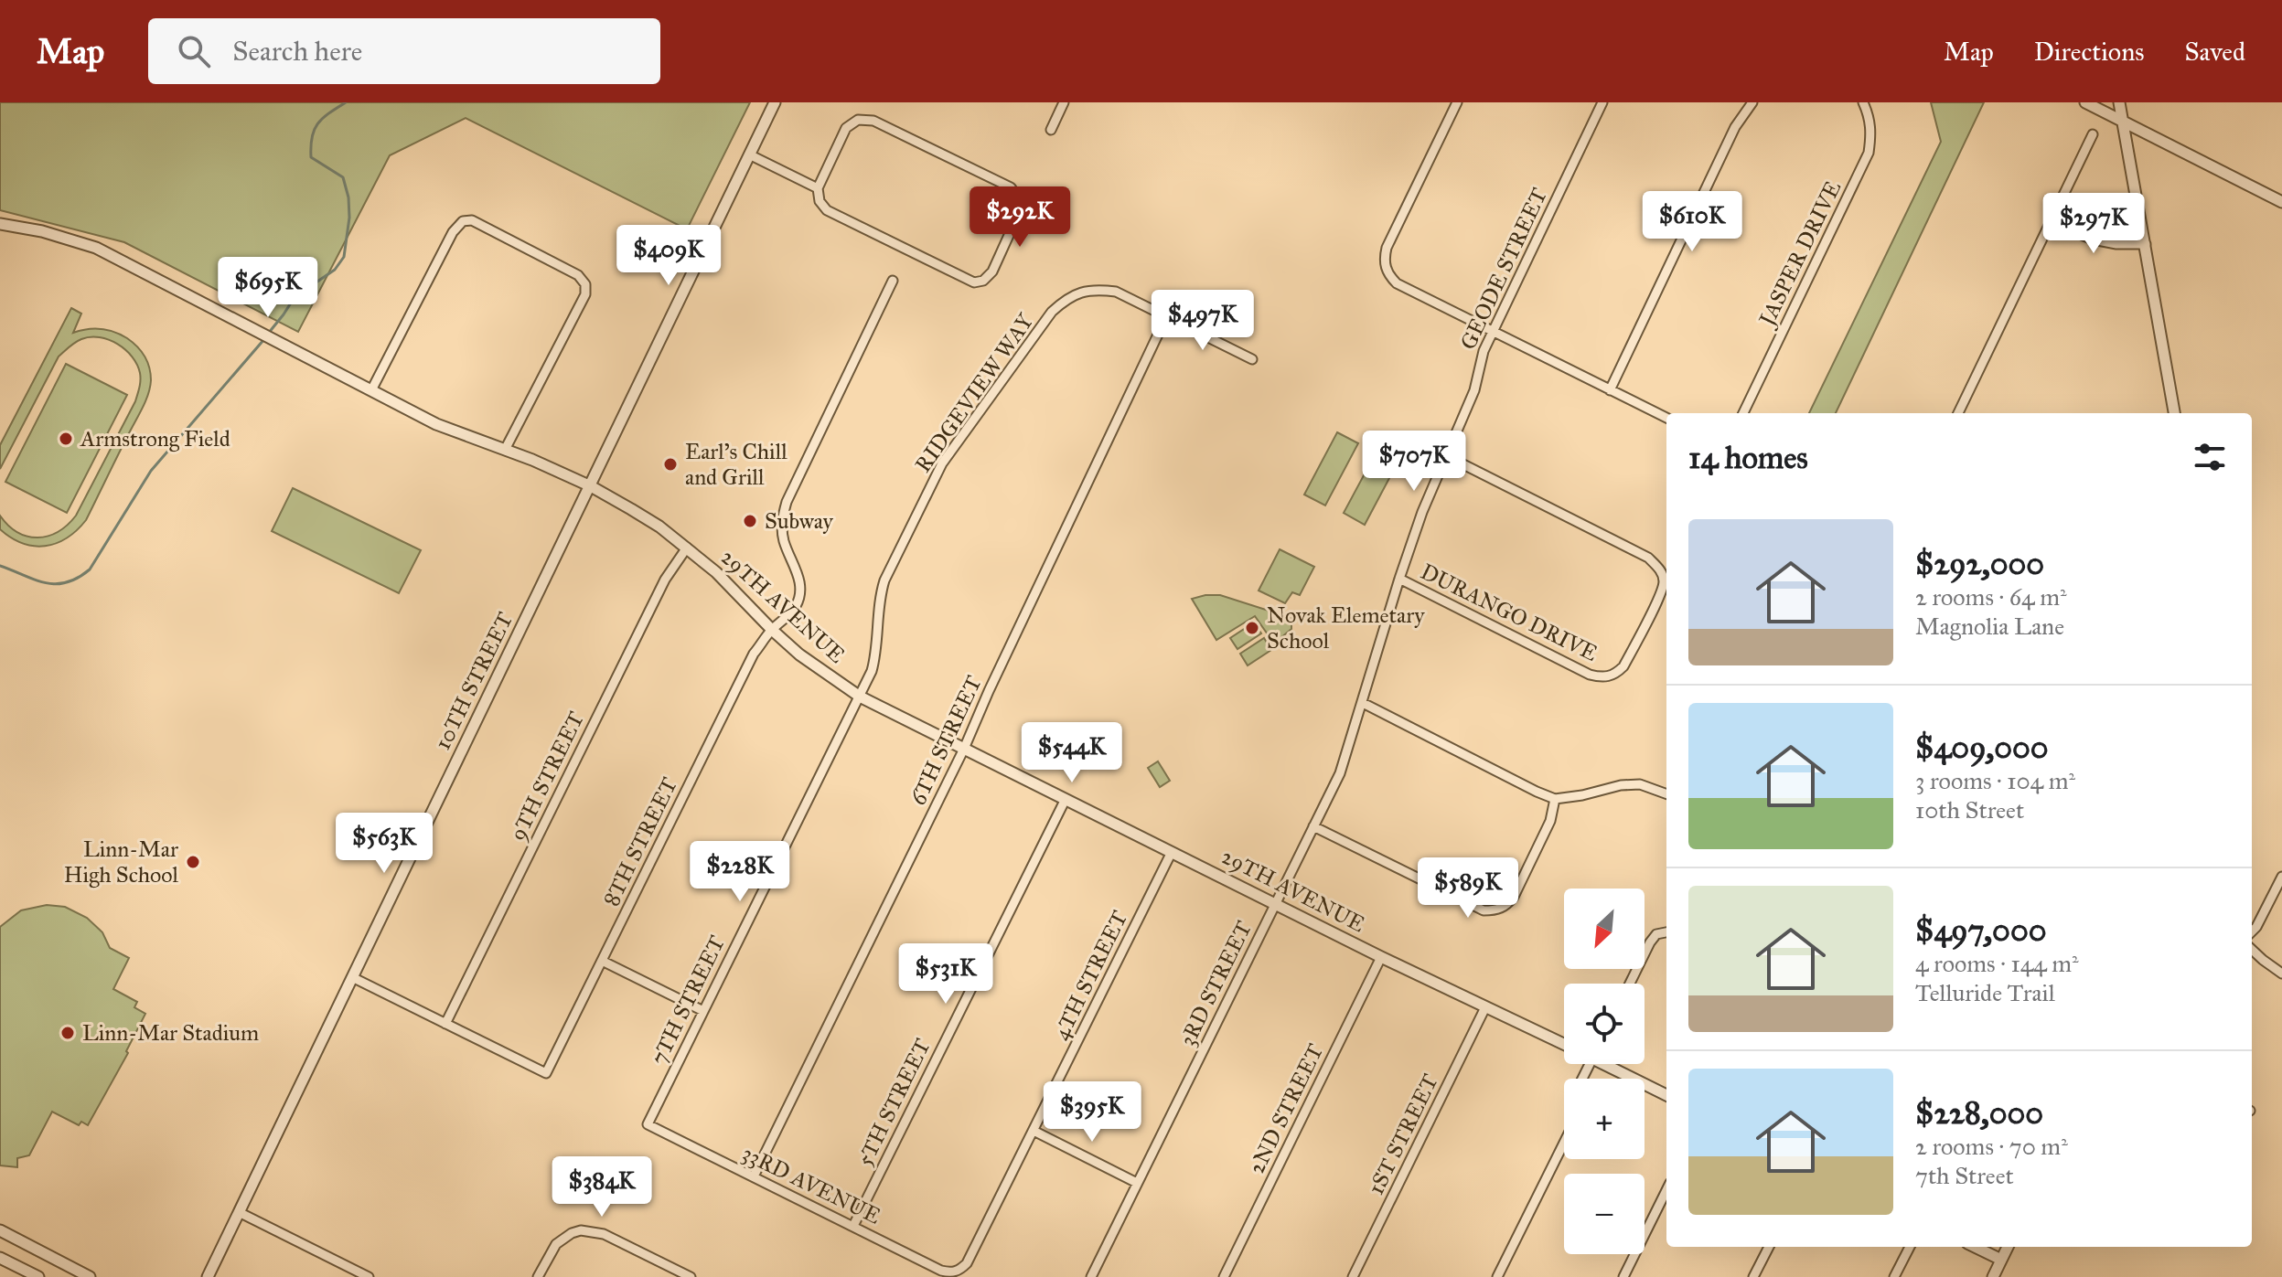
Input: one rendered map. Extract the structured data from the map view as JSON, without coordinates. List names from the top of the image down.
{
  "streets": {
    "street": [
      "JASPER DRIVE",
      "GEODE STREET",
      "RIDGEVIEW WAY",
      "29TH AVENUE",
      "DURANGO DRIVE",
      "10TH STREET",
      "6TH STREET",
      "9TH STREET",
      "8TH STREET",
      "4TH STREET",
      "3RD STREET",
      "7TH STREET",
      "5TH STREET",
      "2ND STREET",
      "1ST STREET",
      "33RD AVENUE"
    ]
  },
  "crossings": [
    ["GEODE STREET", "29TH AVENUE"],
    ["GEODE STREET", "DURANGO DRIVE"],
    ["GEODE STREET", "3RD STREET"],
    ["RIDGEVIEW WAY", "29TH AVENUE"],
    ["RIDGEVIEW WAY", "6TH STREET"],
    ["RIDGEVIEW WAY", "7TH STREET"],
    ["29TH AVENUE", "10TH STREET"],
    ["29TH AVENUE", "6TH STREET"],
    ["29TH AVENUE", "9TH STREET"],
    ["29TH AVENUE", "8TH STREET"],
    ["29TH AVENUE", "4TH STREET"],
    ["29TH AVENUE", "3RD STREET"],
    ["29TH AVENUE", "7TH STREET"],
    ["29TH AVENUE", "5TH STREET"],
    ["29TH AVENUE", "2ND STREET"],
    ["29TH AVENUE", "1ST STREET"],
    ["6TH STREET", "33RD AVENUE"],
    ["9TH STREET", "8TH STREET"],
    ["4TH STREET", "33RD AVENUE"],
    ["7TH STREET", "33RD AVENUE"],
    ["5TH STREET", "33RD AVENUE"]
  ],
  "places": [
    "Armstrong Field",
    "Earl's Chill and Grill",
    "Subway",
    "Novak Elemetary School",
    "Linn-Mar High School",
    "Linn-Mar Stadium"
  ],
  "north": "bottom left",
  "page": {
    "header": "Map",
    "search": "Search here",
    "nav": ["Map", "Directions", "Saved"],
    "price": [
      "$292K",
      "$610K",
      "$297K",
      "$409K",
      "$695K",
      "$497K",
      "$707K",
      "$544K",
      "$563K",
      "$228K",
      "$589K",
      "$531K",
      "$395K",
      "$384K"
    ],
    "heading": "14 homes",
    "list": [
      {
        "name": "$292,000",
        "note": "2 rooms · 64 m² · Magnolia Lane"
      },
      {
        "name": "$409,000",
        "note": "3 rooms · 104 m² · 10th Street"
      },
      {
        "name": "$497,000",
        "note": "4 rooms · 144 m² · Telluride Trail"
      },
      {
        "name": "$228,000",
        "note": "2 rooms · 70 m² · 7th Street"
      }
    ],
    "map_buttons": ["+", "−"]
  }
}
